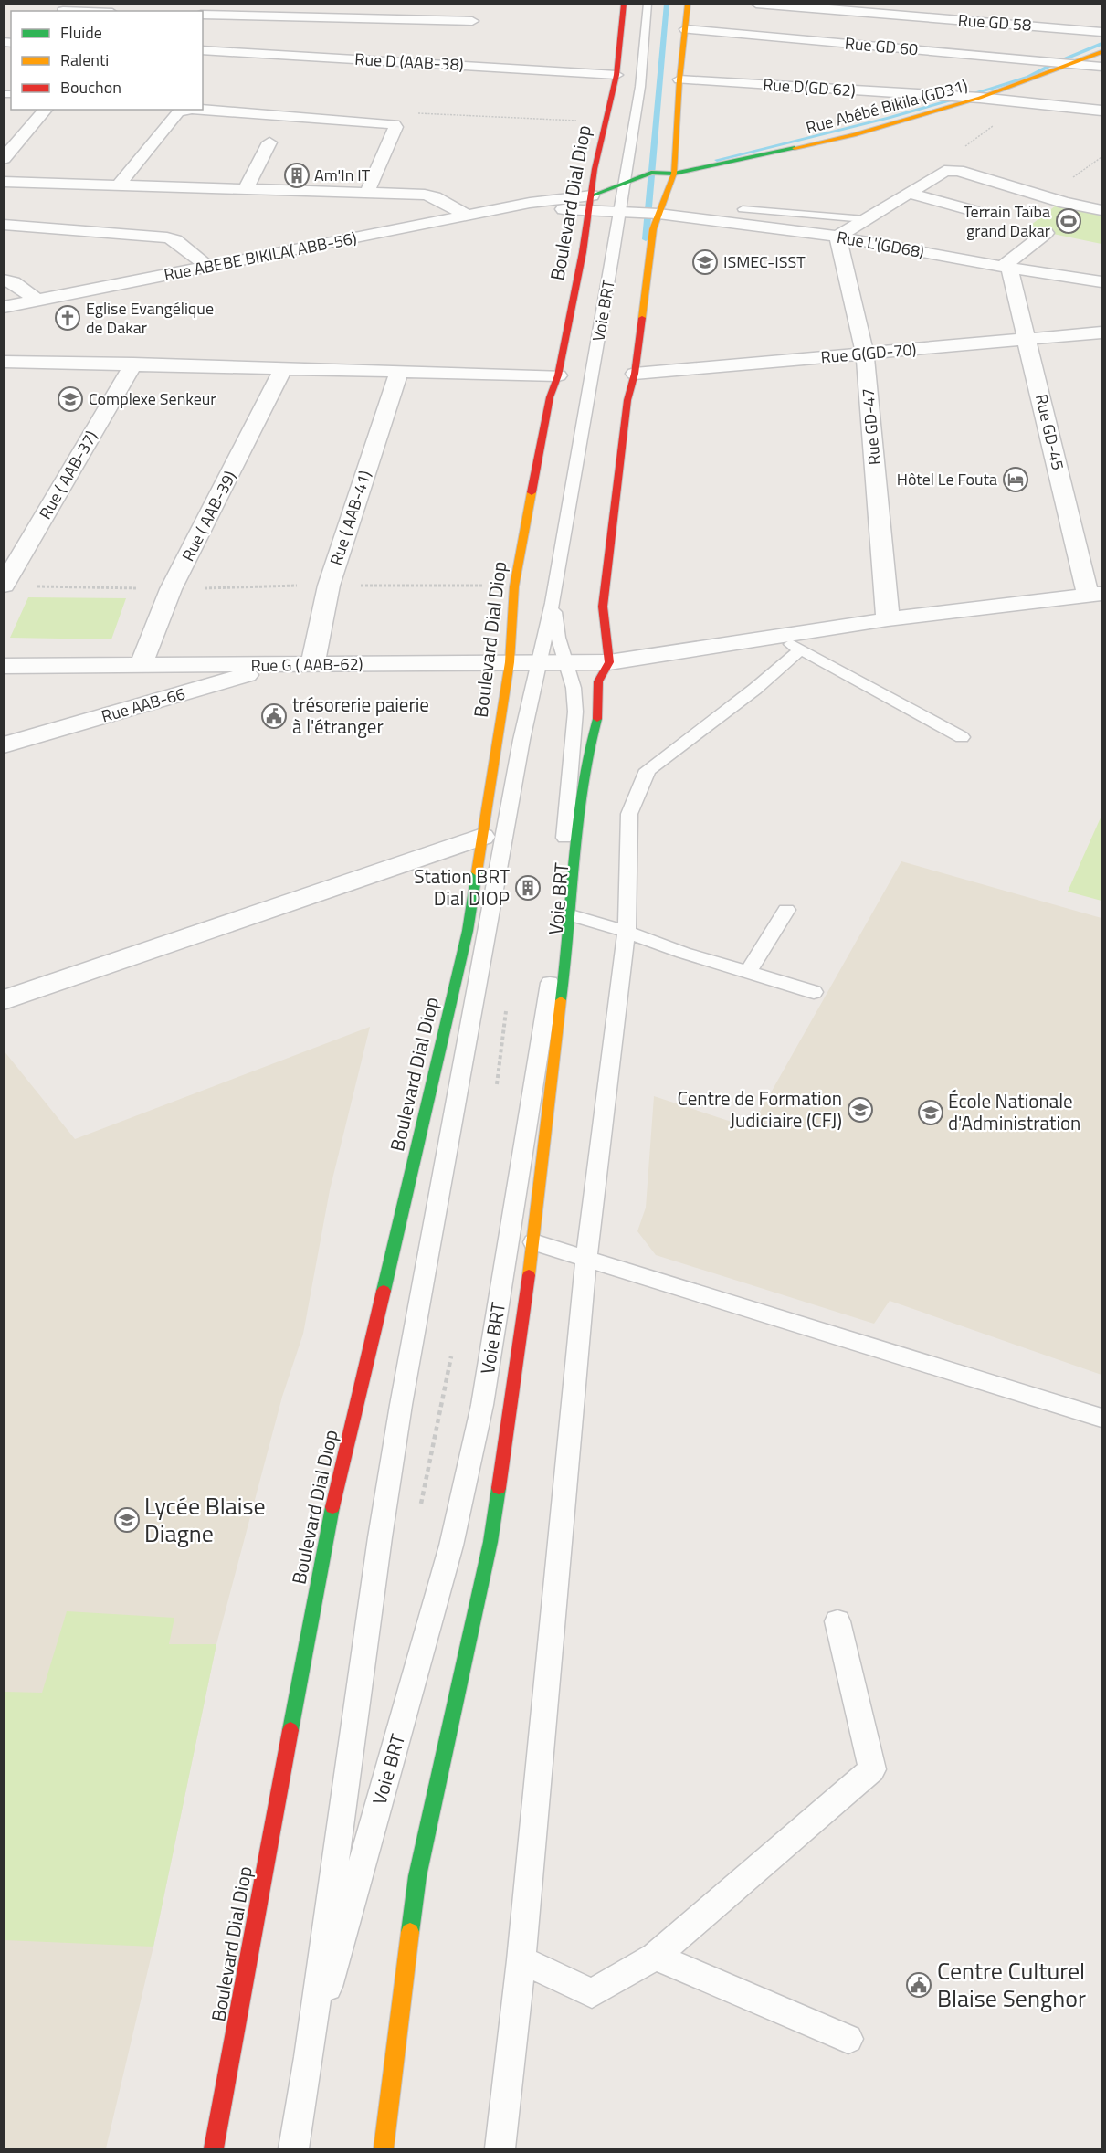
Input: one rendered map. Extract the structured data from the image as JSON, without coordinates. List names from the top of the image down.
{
  "streets": {
    "main road": ["Rue Abébé Bikila (GD31)", "Boulevard Dial Diop"],
    "street": [
      "Rue GD 58",
      "Rue GD 60",
      "Rue D (AAB-38)",
      "Rue D(GD 62)",
      "Rue L'(GD68)",
      "Rue ABEBE BIKILA( ABB-56)",
      "Rue G(GD-70)",
      "Rue GD-47",
      "Rue GD-45",
      "Rue ( AAB-37)",
      "Rue ( AAB-39)",
      "Rue ( AAB-41)",
      "Rue G ( AAB-62)",
      "Rue AAB-66"
    ],
    "lane": ["Voie BRT"]
  },
  "crossings": [
    ["Rue GD 60", "Rue Abébé Bikila (GD31)"],
    ["Rue D (AAB-38)", "Boulevard Dial Diop"],
    ["Rue D(GD 62)", "Rue Abébé Bikila (GD31)"],
    ["Rue Abébé Bikila (GD31)", "Boulevard Dial Diop"],
    ["Rue Abébé Bikila (GD31)", "Rue ABEBE BIKILA( ABB-56)"],
    ["Rue Abébé Bikila (GD31)", "Voie BRT"],
    ["Boulevard Dial Diop", "Rue ABEBE BIKILA( ABB-56)"],
    ["Boulevard Dial Diop", "Rue G ( AAB-62)"],
    ["Rue L'(GD68)", "Rue ABEBE BIKILA( ABB-56)"],
    ["Rue L'(GD68)", "Rue GD-47"],
    ["Rue L'(GD68)", "Rue GD-45"],
    ["Rue ABEBE BIKILA( ABB-56)", "Voie BRT"],
    ["Voie BRT", "Rue G ( AAB-62)"],
    ["Rue G(GD-70)", "Rue GD-47"],
    ["Rue G(GD-70)", "Rue GD-45"],
    ["Rue GD-47", "Rue G ( AAB-62)"],
    ["Rue GD-45", "Rue G ( AAB-62)"],
    ["Rue ( AAB-39)", "Rue G ( AAB-62)"],
    ["Rue ( AAB-41)", "Rue G ( AAB-62)"],
    ["Rue G ( AAB-62)", "Rue AAB-66"]
  ],
  "places": {
    "building": ["Am'In IT", "Station BRT Dial DIOP"],
    "sports": ["Terrain Taïba grand Dakar"],
    "school or university": [
      "ISMEC-ISST",
      "Complexe Senkeur",
      "Centre de Formation Judiciaire (CFJ)",
      "École Nationale d'Administration",
      "Lycée Blaise Diagne"
    ],
    "church": ["Eglise Evangélique de Dakar"],
    "hotel": ["Hôtel Le Fouta"],
    "public building": ["trésorerie paierie à l'étranger", "Centre Culturel Blaise Senghor"]
  },
  "legend": ["Fluide", "Ralenti", "Bouchon"]
}
